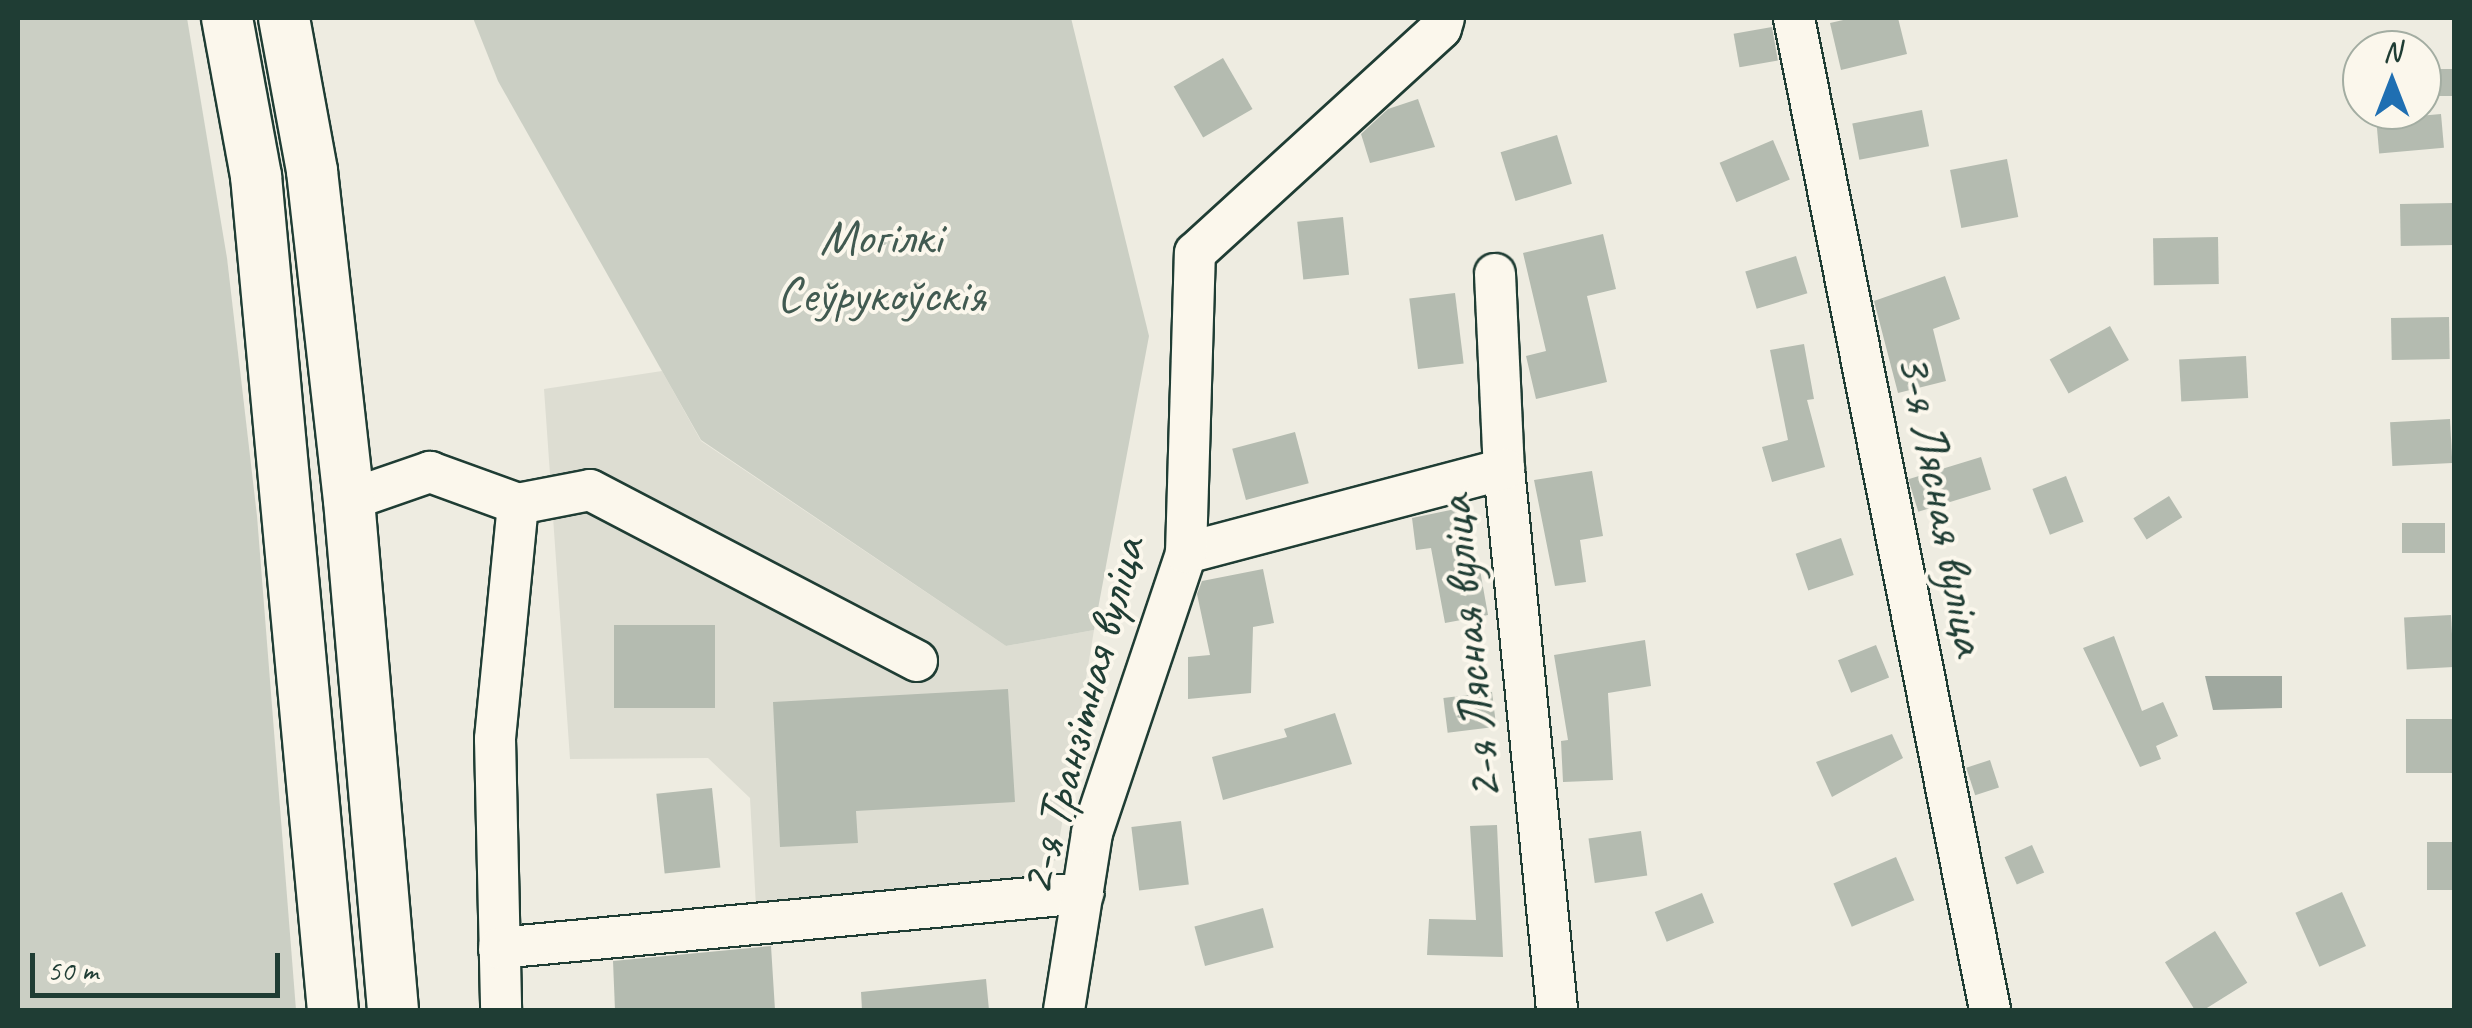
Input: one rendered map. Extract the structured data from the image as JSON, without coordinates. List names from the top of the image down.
{
  "streets": {
    "street": ["3-я Лясная вуліца", "2-я Лясная вуліца", "2-я Транзітная вуліца"]
  },
  "parks": ["Могілкі Сеўрукоўскія"],
  "scale_bar": "50 m",
  "north": "top"
}
